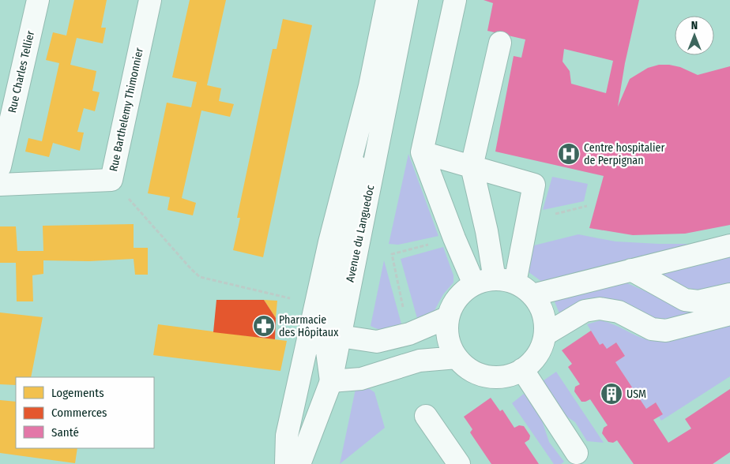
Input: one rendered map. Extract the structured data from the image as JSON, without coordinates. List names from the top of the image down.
{
  "streets": {
    "main road": ["Rue Charles Tellier", "Rue Barthelemy Thimonnier", "Avenue du Languedoc"]
  },
  "places": {
    "hospital": ["Centre hospitalier de Perpignan"],
    "pharmacy": ["Pharmacie des Hôpitaux"],
    "building": ["USM"]
  },
  "legend": ["Logements", "Commerces", "Santé"],
  "north": "top"
}
